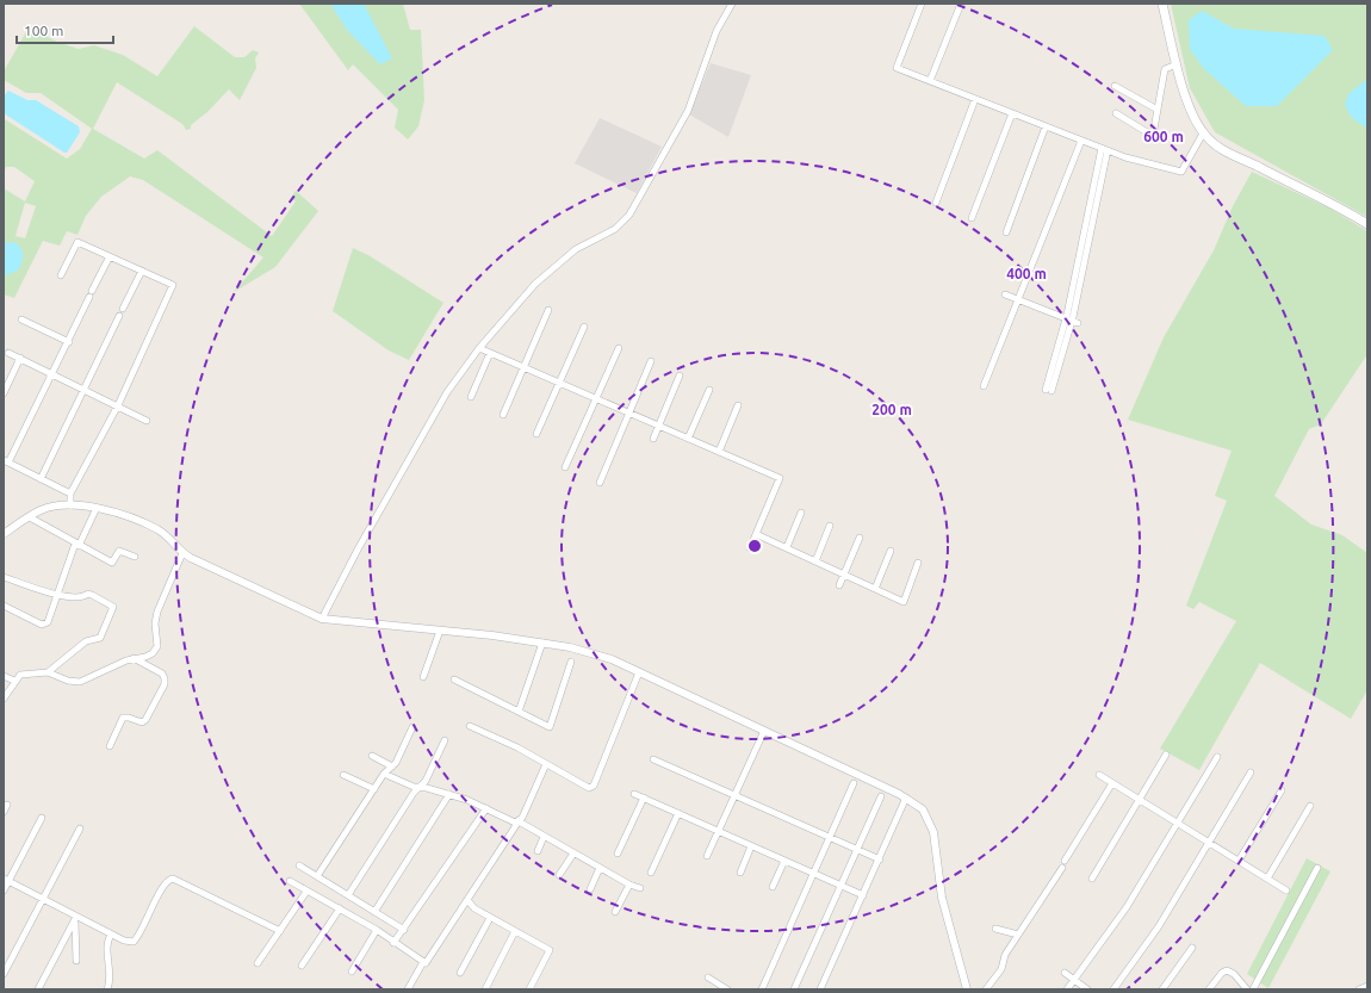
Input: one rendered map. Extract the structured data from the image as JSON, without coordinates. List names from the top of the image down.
{
  "scale_bar": "100 m",
  "rings": ["600 m", "400 m", "200 m"]
}
